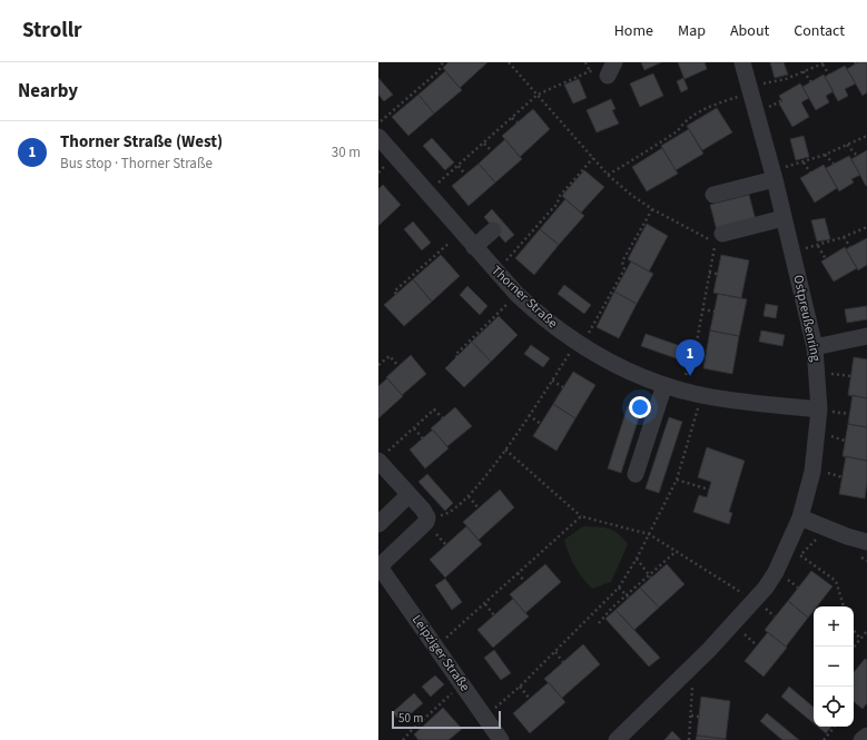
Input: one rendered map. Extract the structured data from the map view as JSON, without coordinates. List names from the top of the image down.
{
  "streets": {
    "street": ["Thorner Straße", "Ostpreußenring", "Leipziger Straße"]
  },
  "crossings": [
    ["Thorner Straße", "Ostpreußenring"]
  ],
  "scale_bar": "50 m",
  "page": {
    "header": "Strollr",
    "nav": [
      "Home",
      "Map",
      "About",
      "Contact"
    ],
    "heading": "Nearby",
    "list": [
      {
        "mark": "1",
        "name": "Thorner Straße (West)",
        "note": "Bus stop · Thorner Straße",
        "value": "30 m"
      }
    ],
    "pins": "1",
    "map_buttons": ["+", "−"],
    "scale": "50 m"
  }
}
